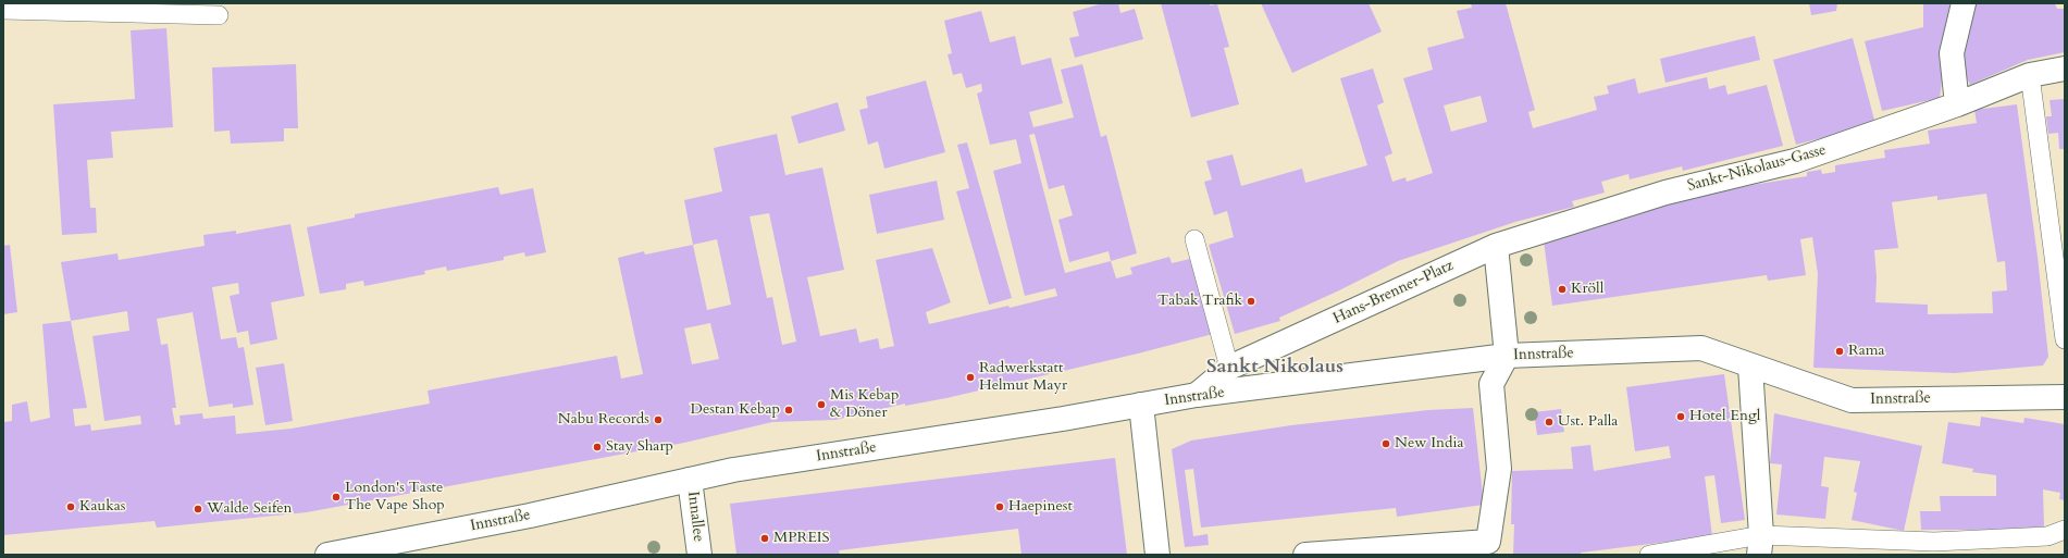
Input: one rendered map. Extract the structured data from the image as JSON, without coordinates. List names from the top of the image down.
{
  "streets": {
    "street": [
      "Sankt-Nikolaus-Gasse",
      "Hans-Brenner-Platz",
      "Innstraße",
      "Innallee"
    ]
  },
  "crossings": [
    ["Sankt-Nikolaus-Gasse", "Hans-Brenner-Platz"],
    ["Hans-Brenner-Platz", "Innstraße"],
    ["Innstraße", "Innallee"]
  ],
  "districts": ["Sankt Nikolaus"],
  "places": [
    "Kröll",
    "Tabak Trafik",
    "Rama",
    "Radwerkstatt Helmut Mayr",
    "Mis Kebap & Döner",
    "Destan Kebap",
    "Hotel Engl",
    "Nabu Records",
    "Ust. Palla",
    "New India",
    "Stay Sharp",
    "London's Taste The Vape Shop",
    "Kaukas",
    "Haepinest",
    "Walde Seifen",
    "MPREIS"
  ]
}
